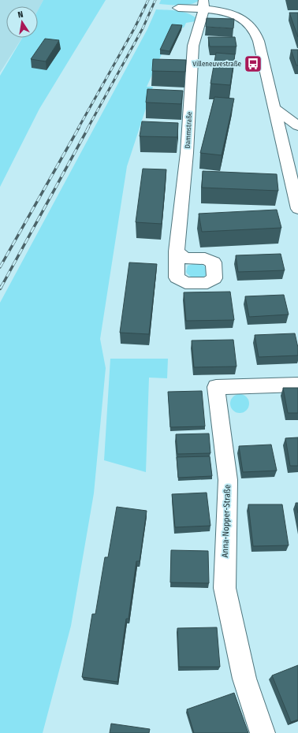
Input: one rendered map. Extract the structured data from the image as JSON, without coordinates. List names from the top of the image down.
{
  "streets": {
    "street": ["Dammstraße", "Anna-Nopper-Straße"]
  },
  "places": {
    "bus stop": ["Villeneuvestraße"]
  },
  "north": "top"
}
